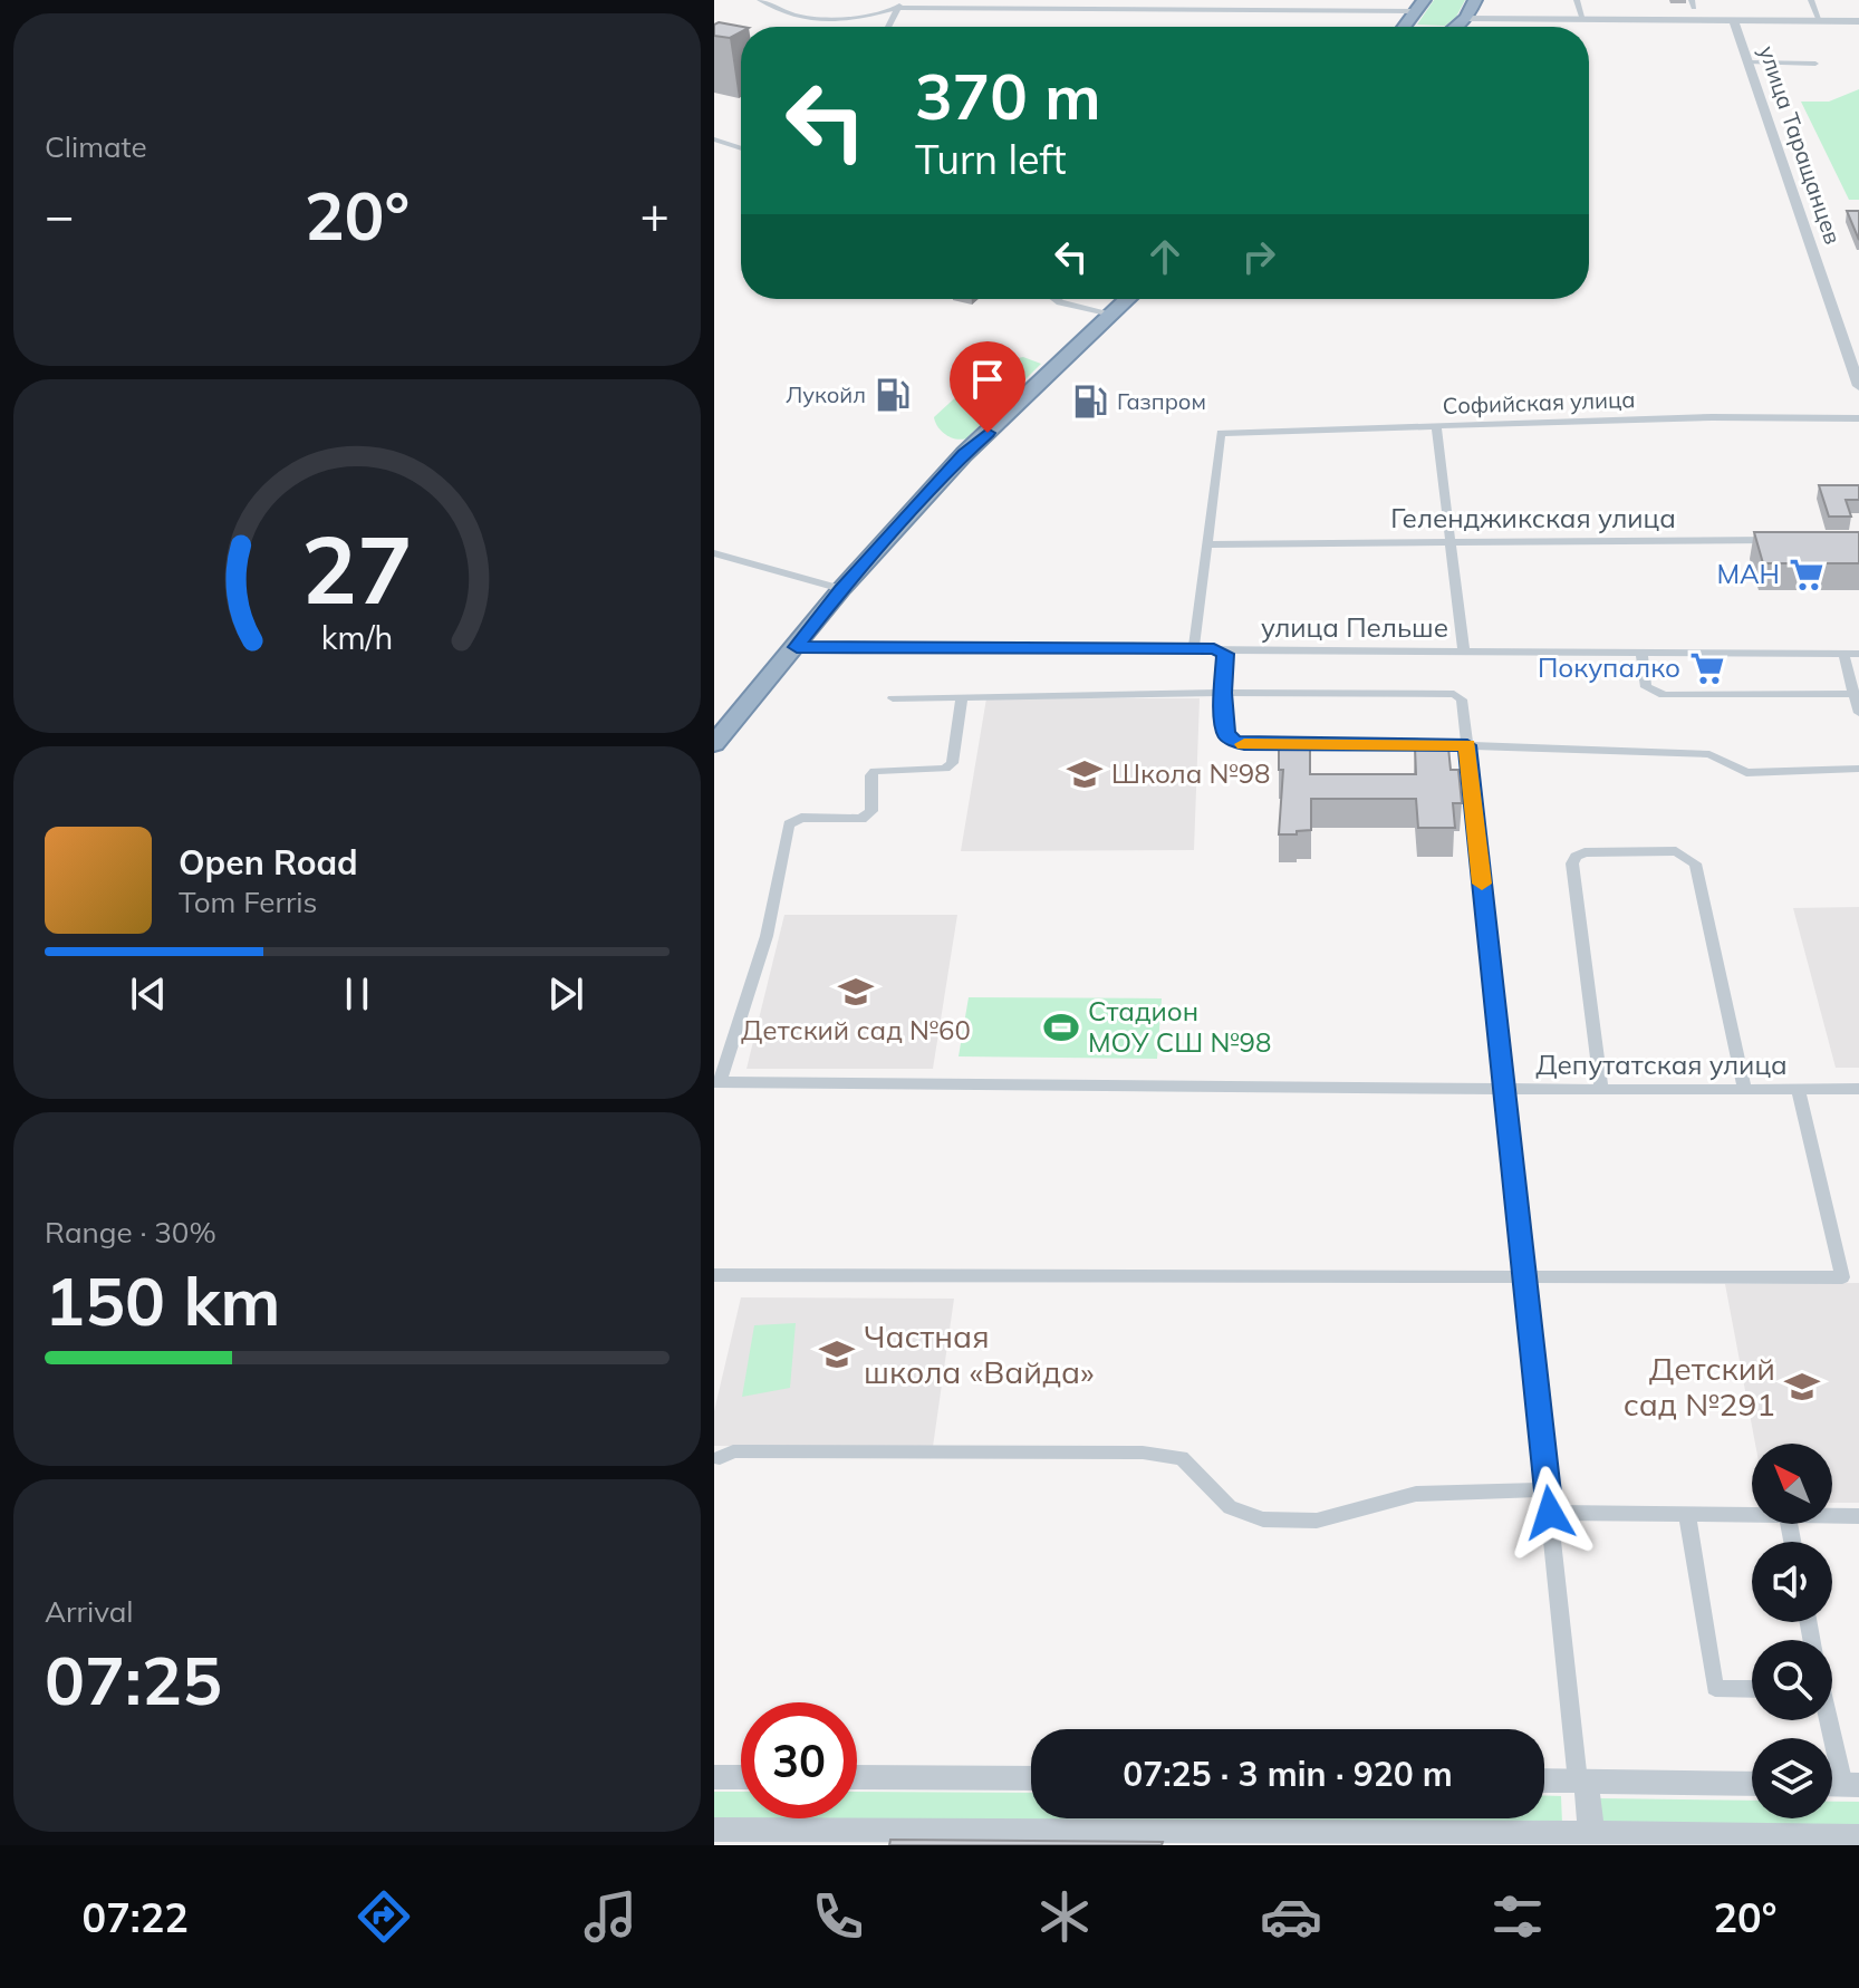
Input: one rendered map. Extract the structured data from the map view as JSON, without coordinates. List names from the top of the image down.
{
  "streets": {
    "street": [
      "улица Таращанцев",
      "Софийская улица",
      "Геленджикская улица",
      "улица Пельше",
      "Депутатская улица"
    ]
  },
  "crossings": [
    ["Софийская улица", "Геленджикская улица"]
  ],
  "places": {
    "fuel station": ["Лукойл", "Газпром"],
    "supermarket": ["МАН", "Покупалко"],
    "school or university": [
      "Школа №98",
      "Детский сад №60",
      "Частная школа «Вайда»",
      "Детский сад №291"
    ],
    "sports": ["Стадион МОУ СШ №98"]
  },
  "north": "top left",
  "page": {
    "tile": [
      "Climate",
      ["Range · 30%", "150 km"],
      ["Arrival", "07:25"]
    ],
    "turn": ["370 m", "Turn left"],
    "heat": ["−", "20°", "+"],
    "song": ["Open Road", "Tom Ferris"],
    "limit": "30",
    "trip": "07:25 · 3 min · 920 m",
    "tabs": ["07:22", "20°"],
    "gauge": ["27", "km/h"]
  }
}
